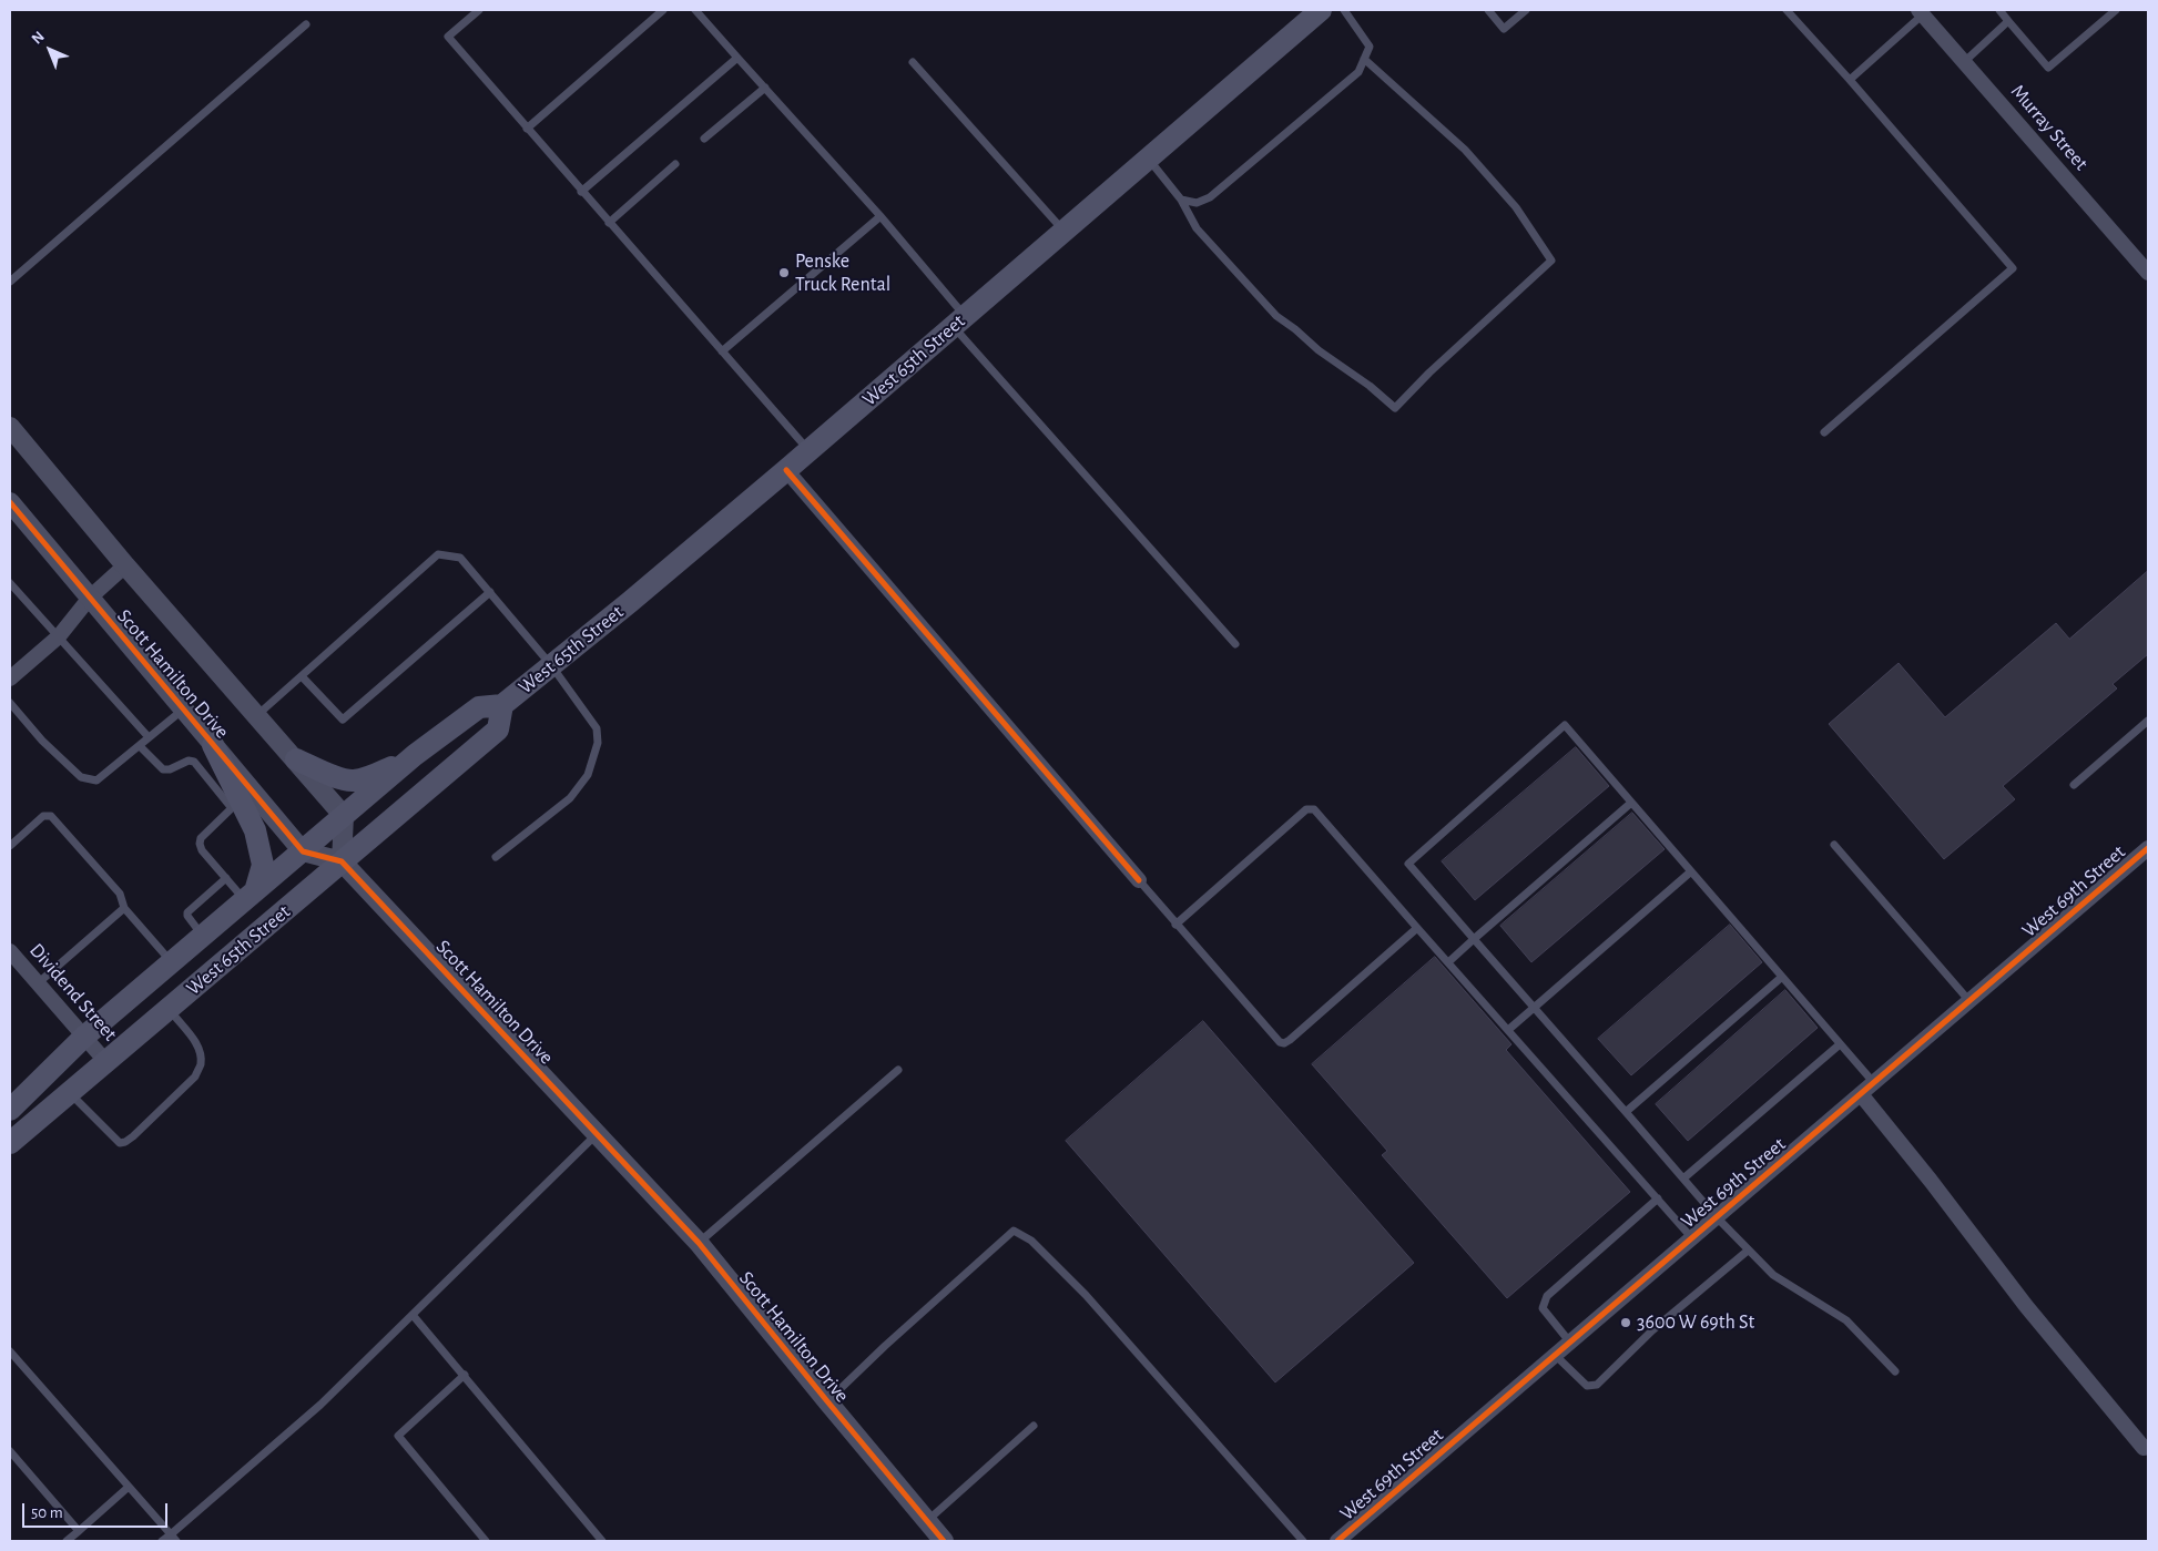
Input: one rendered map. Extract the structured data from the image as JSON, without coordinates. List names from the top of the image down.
{
  "streets": {
    "main road": ["West 65th Street"],
    "street": [
      "Murray Street",
      "Scott Hamilton Drive",
      "West 69th Street",
      "Dividend Street"
    ]
  },
  "crossings": [
    ["West 65th Street", "Scott Hamilton Drive"],
    ["West 65th Street", "Dividend Street"]
  ],
  "places": ["Penske Truck Rental", "3600 W 69th St"],
  "scale_bar": "50 m",
  "north": "top left"
}
